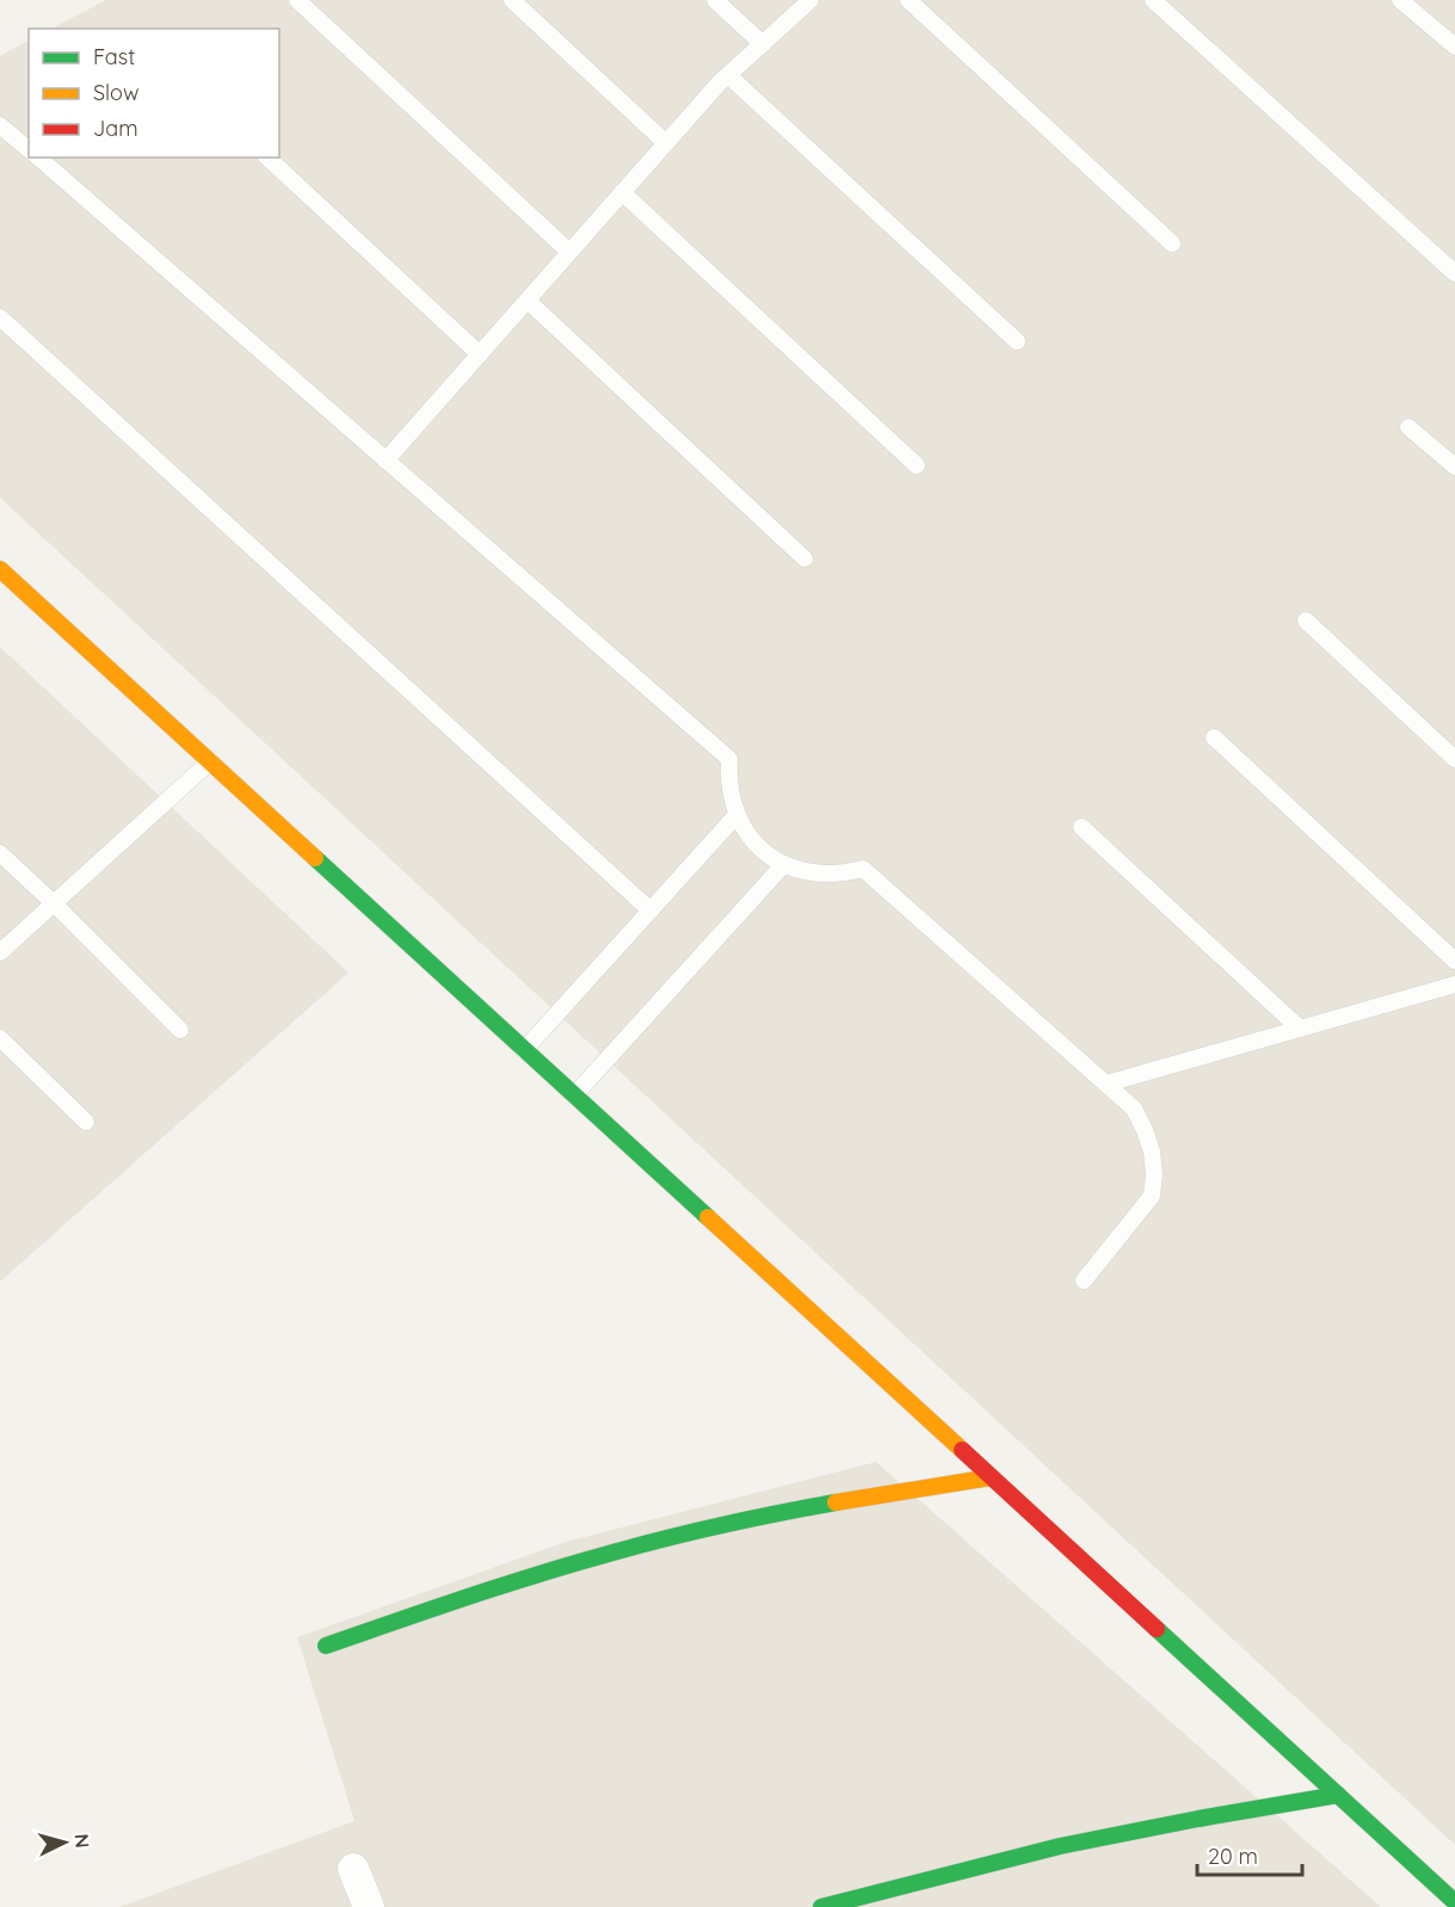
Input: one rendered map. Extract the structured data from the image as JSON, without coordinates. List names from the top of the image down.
{
  "legend": ["Fast", "Slow", "Jam"],
  "scale_bar": "20 m",
  "north": "right"
}
